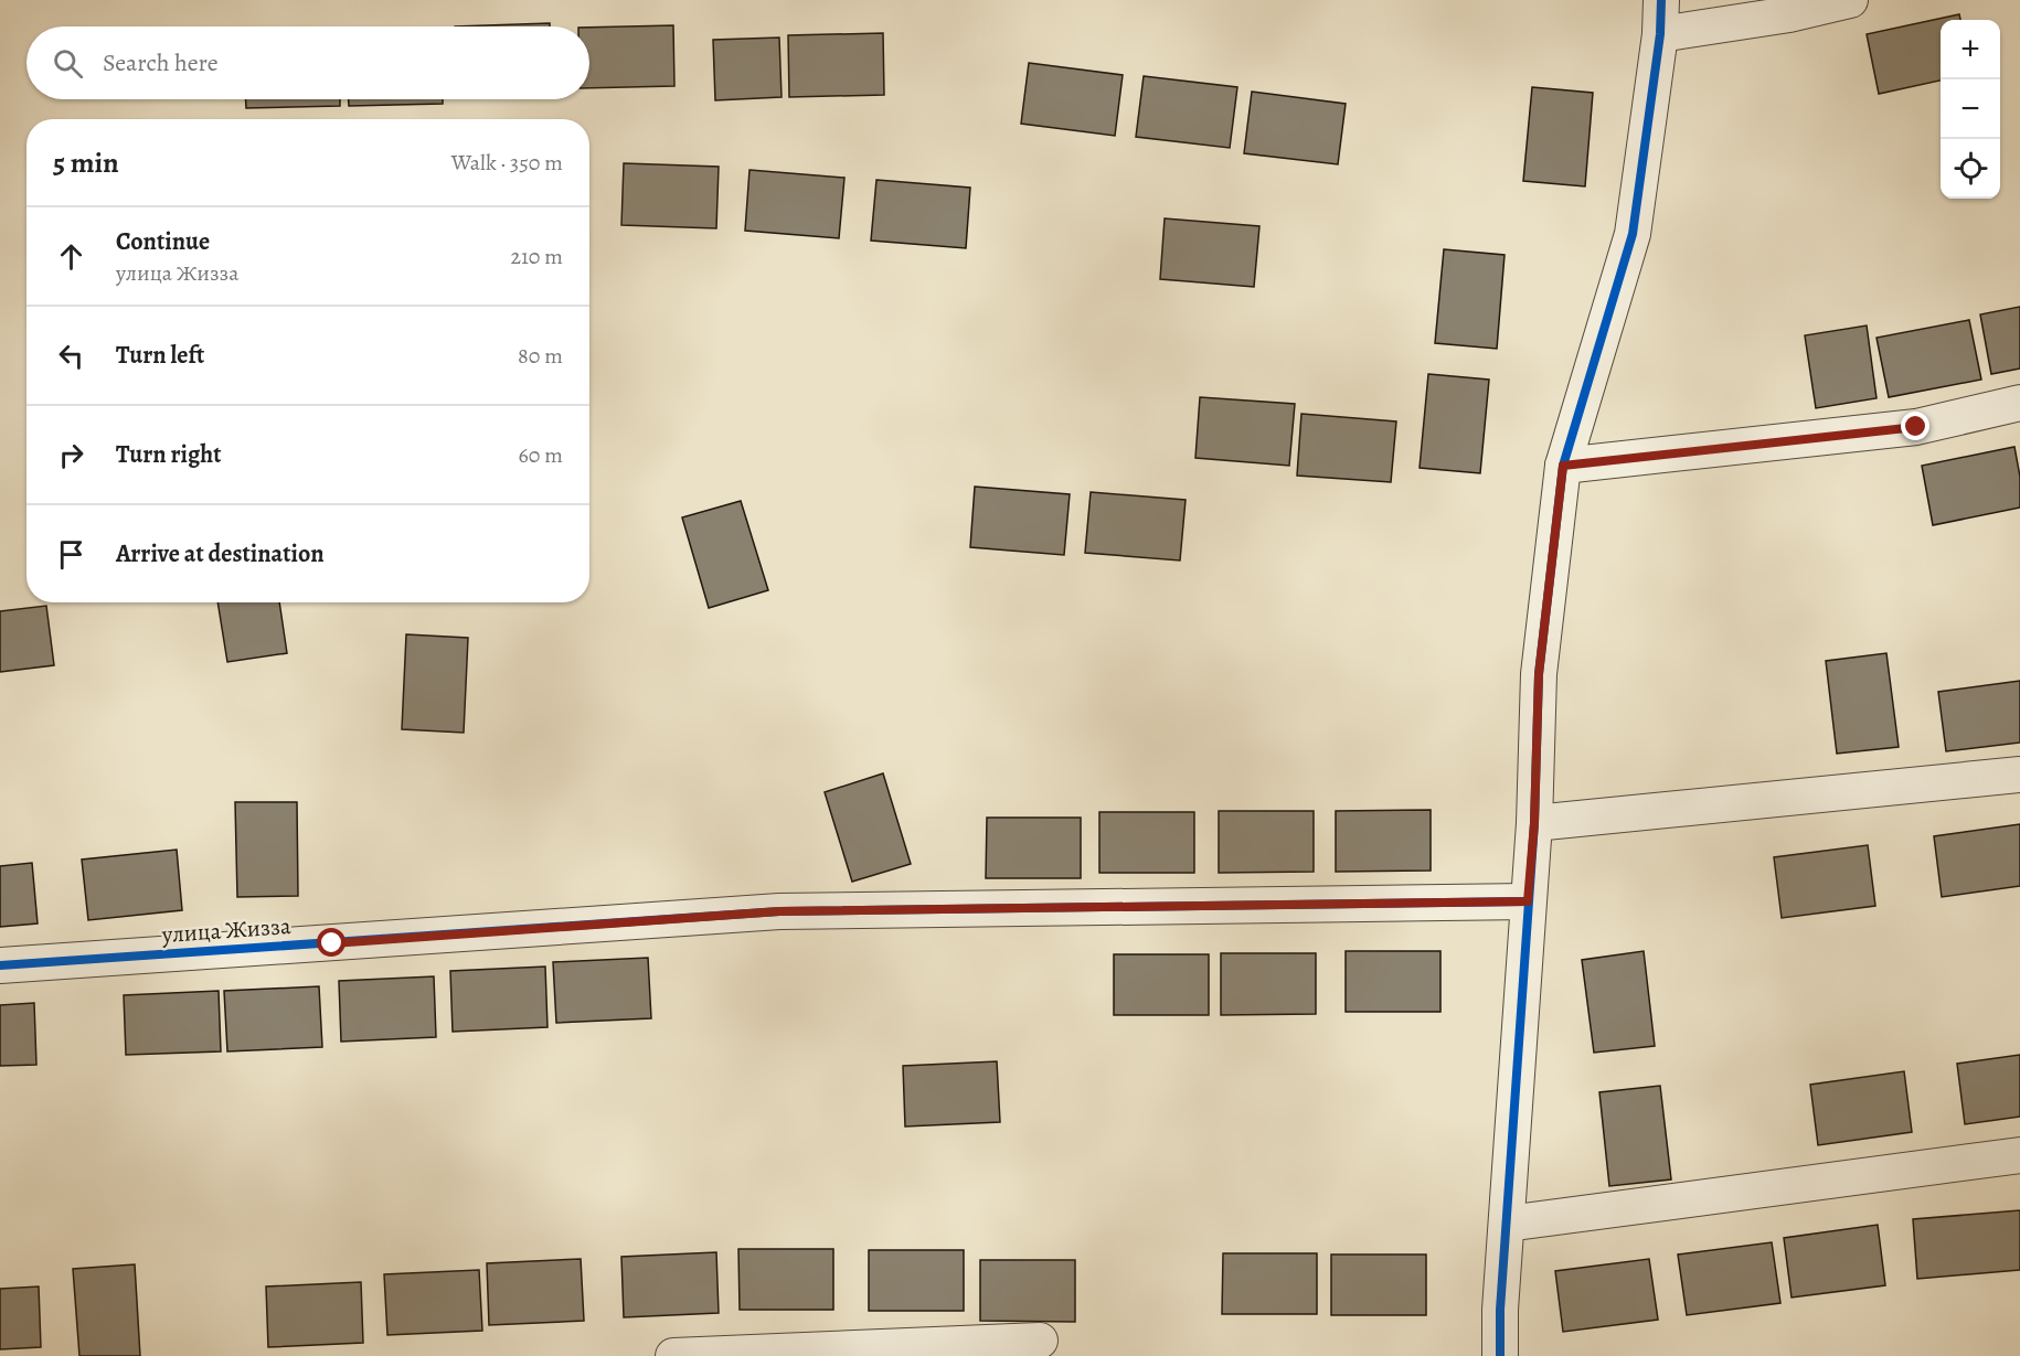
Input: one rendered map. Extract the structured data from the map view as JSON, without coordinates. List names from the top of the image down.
{
  "streets": {
    "street": ["улица Жизза"]
  },
  "page": {
    "map_buttons": ["+", "−"],
    "search": "Search here",
    "heading": ["5 min", "Walk · 350 m"],
    "list": [
      ["Continue", "улица Жизза", "210 m"],
      ["Turn left", "80 m"],
      ["Turn right", "60 m"],
      "Arrive at destination"
    ]
  }
}
